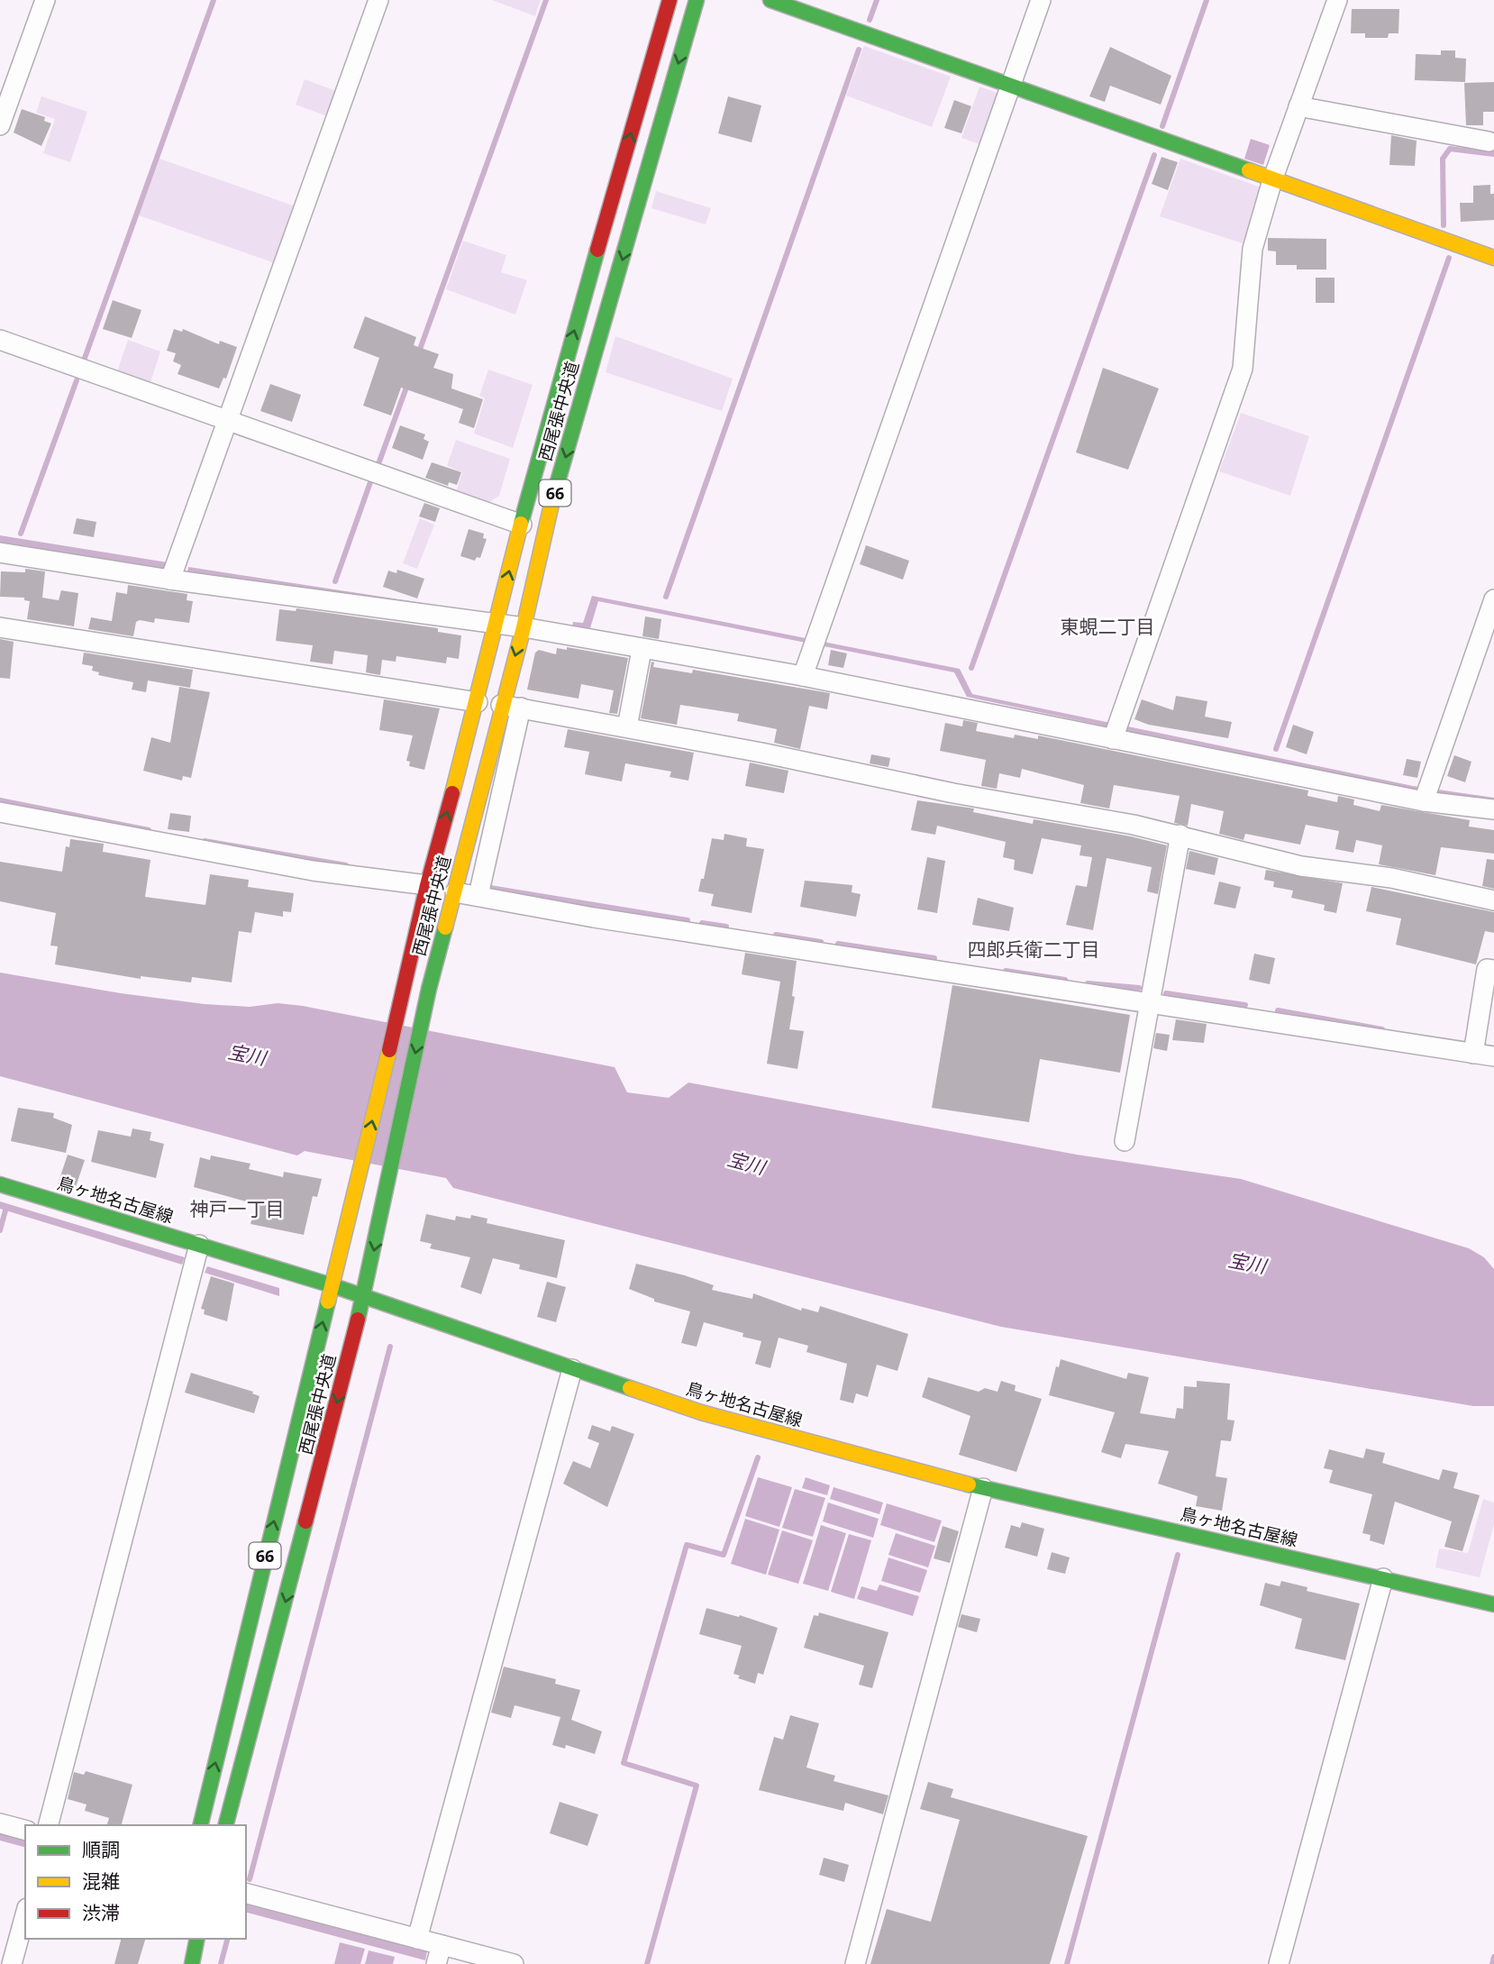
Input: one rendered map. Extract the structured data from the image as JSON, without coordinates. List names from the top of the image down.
{
  "streets": {
    "main road": ["西尾張中央道", "66", "鳥ヶ地名古屋線"]
  },
  "crossings": [
    ["西尾張中央道", "鳥ヶ地名古屋線"]
  ],
  "districts": ["東蜆二丁目", "四郎兵衛二丁目", "神戸一丁目"],
  "water": ["宝川"],
  "legend": ["順調", "混雑", "渋滞"]
}
